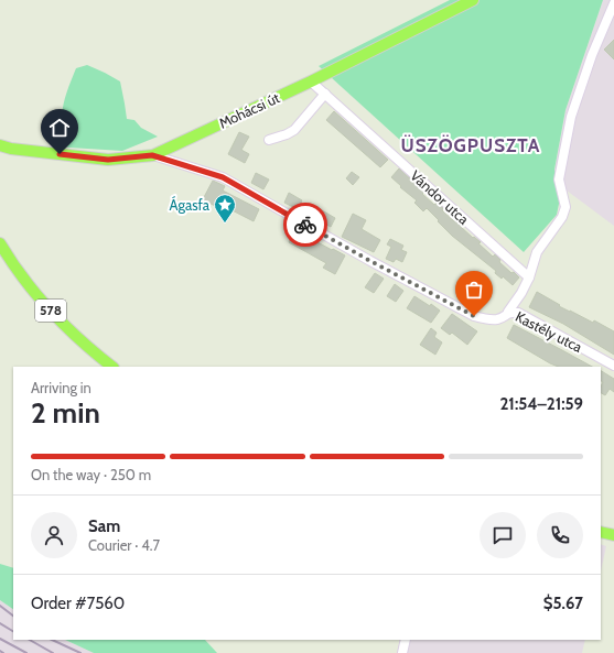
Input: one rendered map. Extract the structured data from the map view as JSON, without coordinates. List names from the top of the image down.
{
  "streets": {
    "main road": ["Mohácsi út", "578"],
    "street": ["Vándor utca", "Kastély utca"]
  },
  "crossings": [
    ["Mohácsi út", "Vándor utca"],
    ["Mohácsi út", "Kastély utca"]
  ],
  "districts": ["ÜSZÖGPUSZTA"],
  "places": {
    "place": ["Ágasfa"]
  },
  "page": {
    "heading": ["2 min", "Arriving in", "21:54–21:59"],
    "panel": [
      "Sam",
      "Courier · 4.7",
      "Order #7560",
      "$5.67"
    ],
    "bar": "On the way · 250 m"
  }
}
